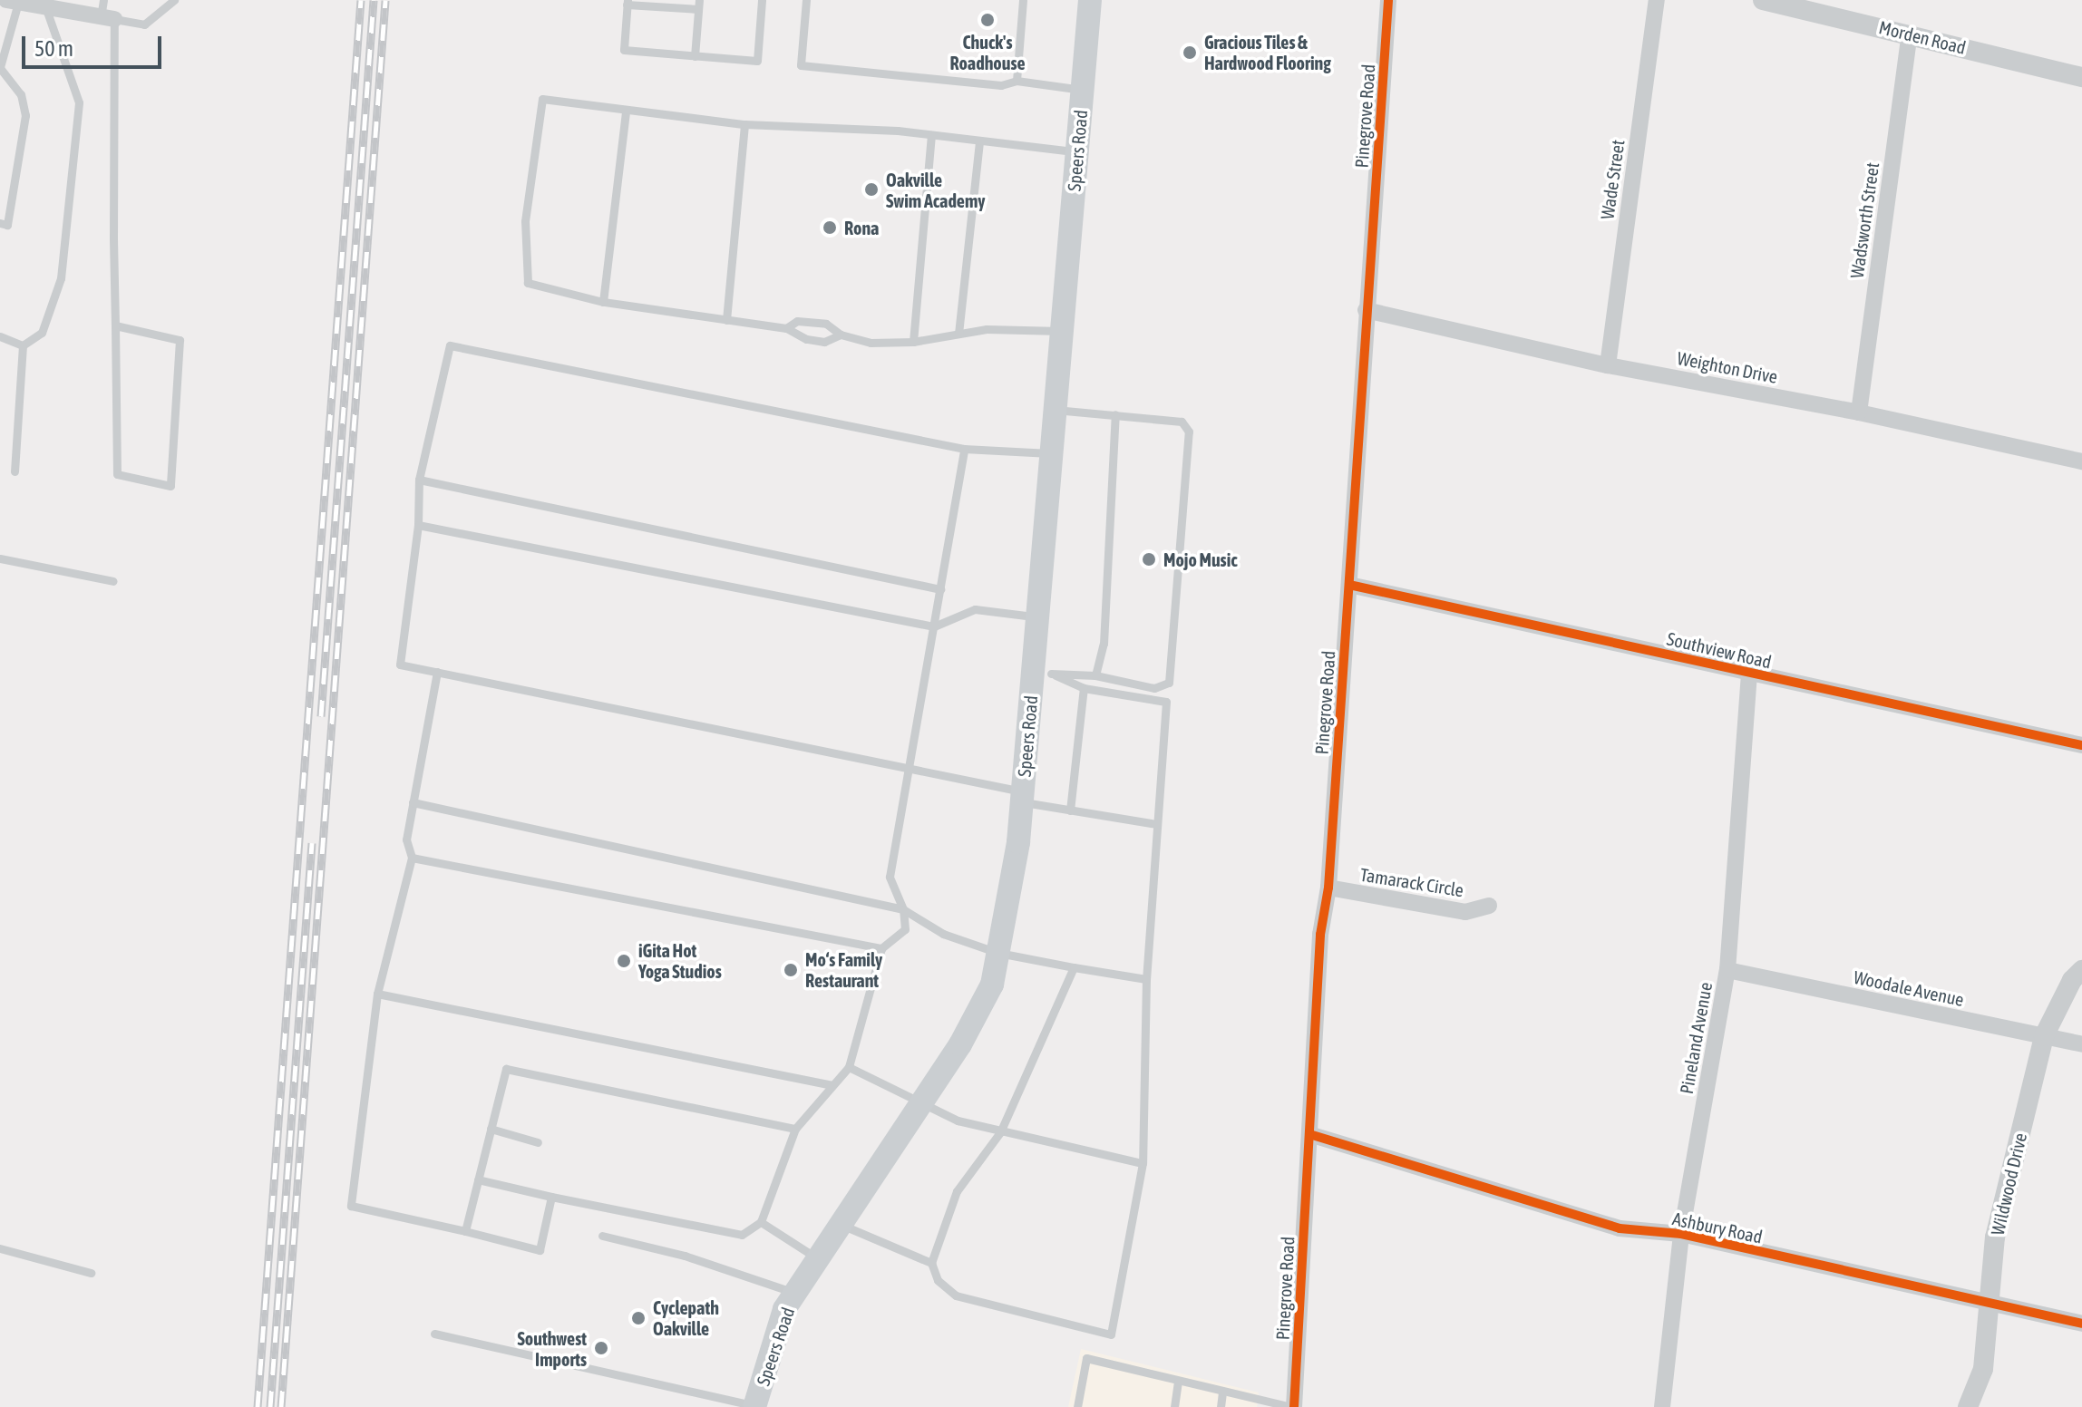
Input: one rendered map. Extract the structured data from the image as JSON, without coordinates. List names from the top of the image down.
{
  "streets": {
    "main road": ["Speers Road"],
    "street": [
      "Morden Road",
      "Pinegrove Road",
      "Wade Street",
      "Wadsworth Street",
      "Weighton Drive",
      "Southview Road",
      "Tamarack Circle",
      "Woodale Avenue",
      "Pineland Avenue",
      "Wildwood Drive",
      "Ashbury Road"
    ]
  },
  "crossings": [
    ["Morden Road", "Wadsworth Street"],
    ["Pinegrove Road", "Weighton Drive"],
    ["Pinegrove Road", "Southview Road"],
    ["Pinegrove Road", "Tamarack Circle"],
    ["Pinegrove Road", "Ashbury Road"],
    ["Wade Street", "Weighton Drive"],
    ["Wadsworth Street", "Weighton Drive"],
    ["Southview Road", "Pineland Avenue"],
    ["Woodale Avenue", "Pineland Avenue"],
    ["Woodale Avenue", "Wildwood Drive"],
    ["Pineland Avenue", "Ashbury Road"],
    ["Wildwood Drive", "Ashbury Road"]
  ],
  "places": [
    "Chuck's Roadhouse",
    "Gracious Tiles & Hardwood Flooring",
    "Oakville Swim Academy",
    "Rona",
    "Mojo Music",
    "iGita Hot Yoga Studios",
    "Mo‘s Family Restaurant",
    "Cyclepath Oakville",
    "Southwest Imports"
  ],
  "scale_bar": "50 m"
}
